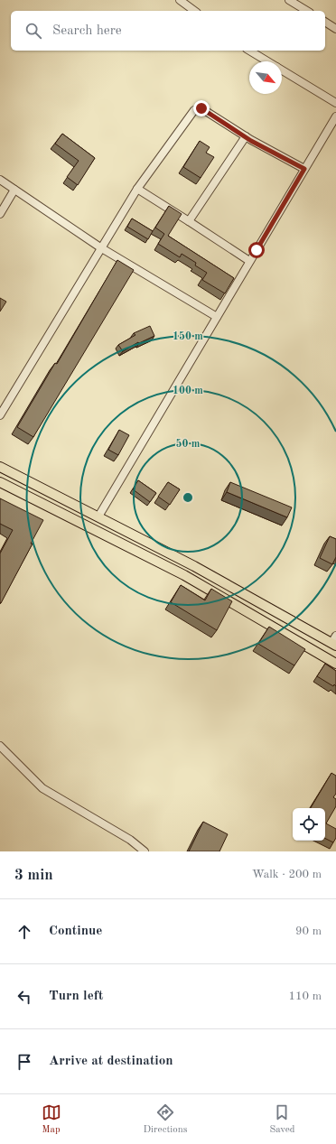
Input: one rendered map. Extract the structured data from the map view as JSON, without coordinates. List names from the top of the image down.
{
  "north": "bottom right",
  "page": {
    "search": "Search here",
    "heading": ["3 min", "Walk · 200 m"],
    "list": [
      ["Continue", "90 m"],
      ["Turn left", "110 m"],
      "Arrive at destination"
    ],
    "nav": ["Map", "Directions", "Saved"]
  },
  "rings": ["150 m", "100 m", "50 m"]
}
